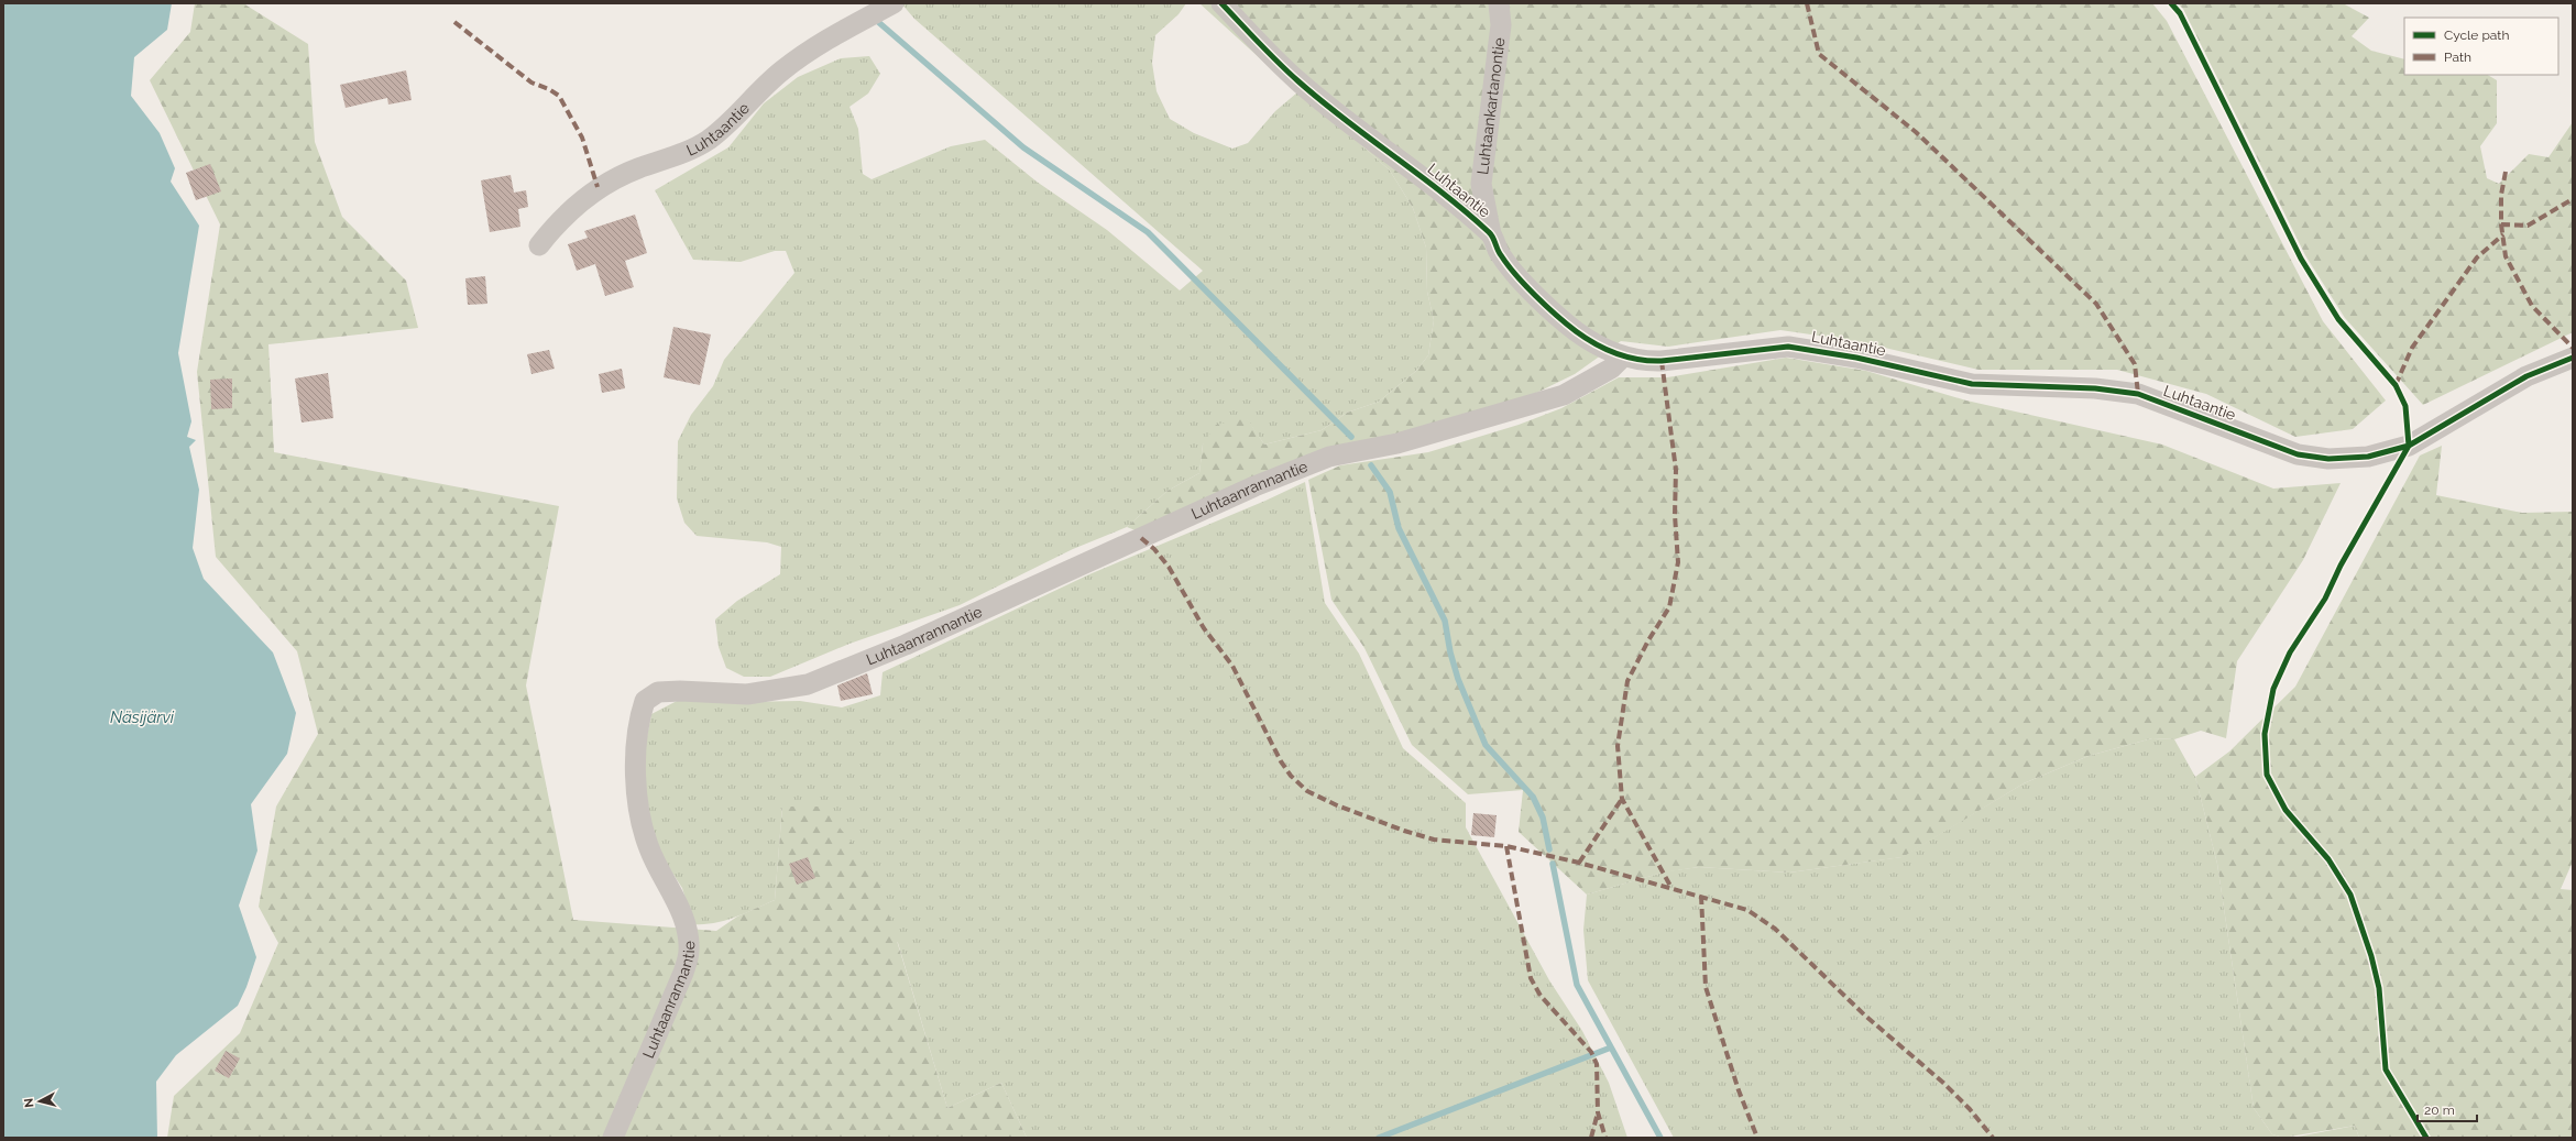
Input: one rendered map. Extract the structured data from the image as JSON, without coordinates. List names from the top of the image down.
{
  "streets": {
    "street": ["Luhtaankartanontie", "Luhtaantie", "Luhtaanrannantie"]
  },
  "crossings": [
    ["Luhtaankartanontie", "Luhtaantie"],
    ["Luhtaantie", "Luhtaanrannantie"]
  ],
  "water": ["Näsijärvi"],
  "legend": ["Cycle path", "Path"],
  "scale_bar": "20 m",
  "north": "left"
}
